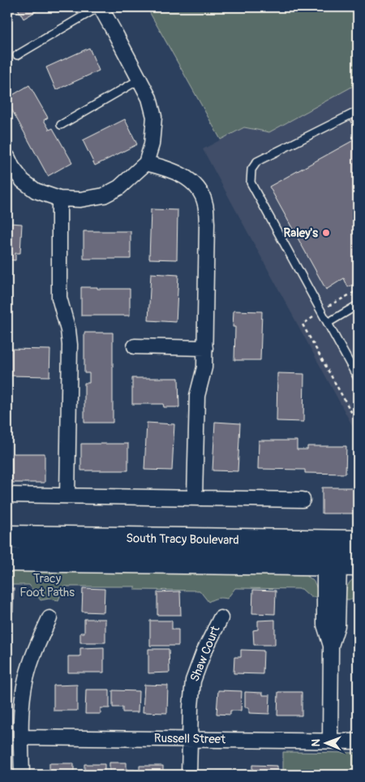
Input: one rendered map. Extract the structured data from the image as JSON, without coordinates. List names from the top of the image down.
{
  "streets": {
    "main road": ["South Tracy Boulevard"],
    "street": ["Shaw Court", "Russell Street"]
  },
  "crossings": [
    ["Shaw Court", "Russell Street"]
  ],
  "parks": ["Tracy Foot Paths"],
  "places": ["Raley's"],
  "north": "left"
}
